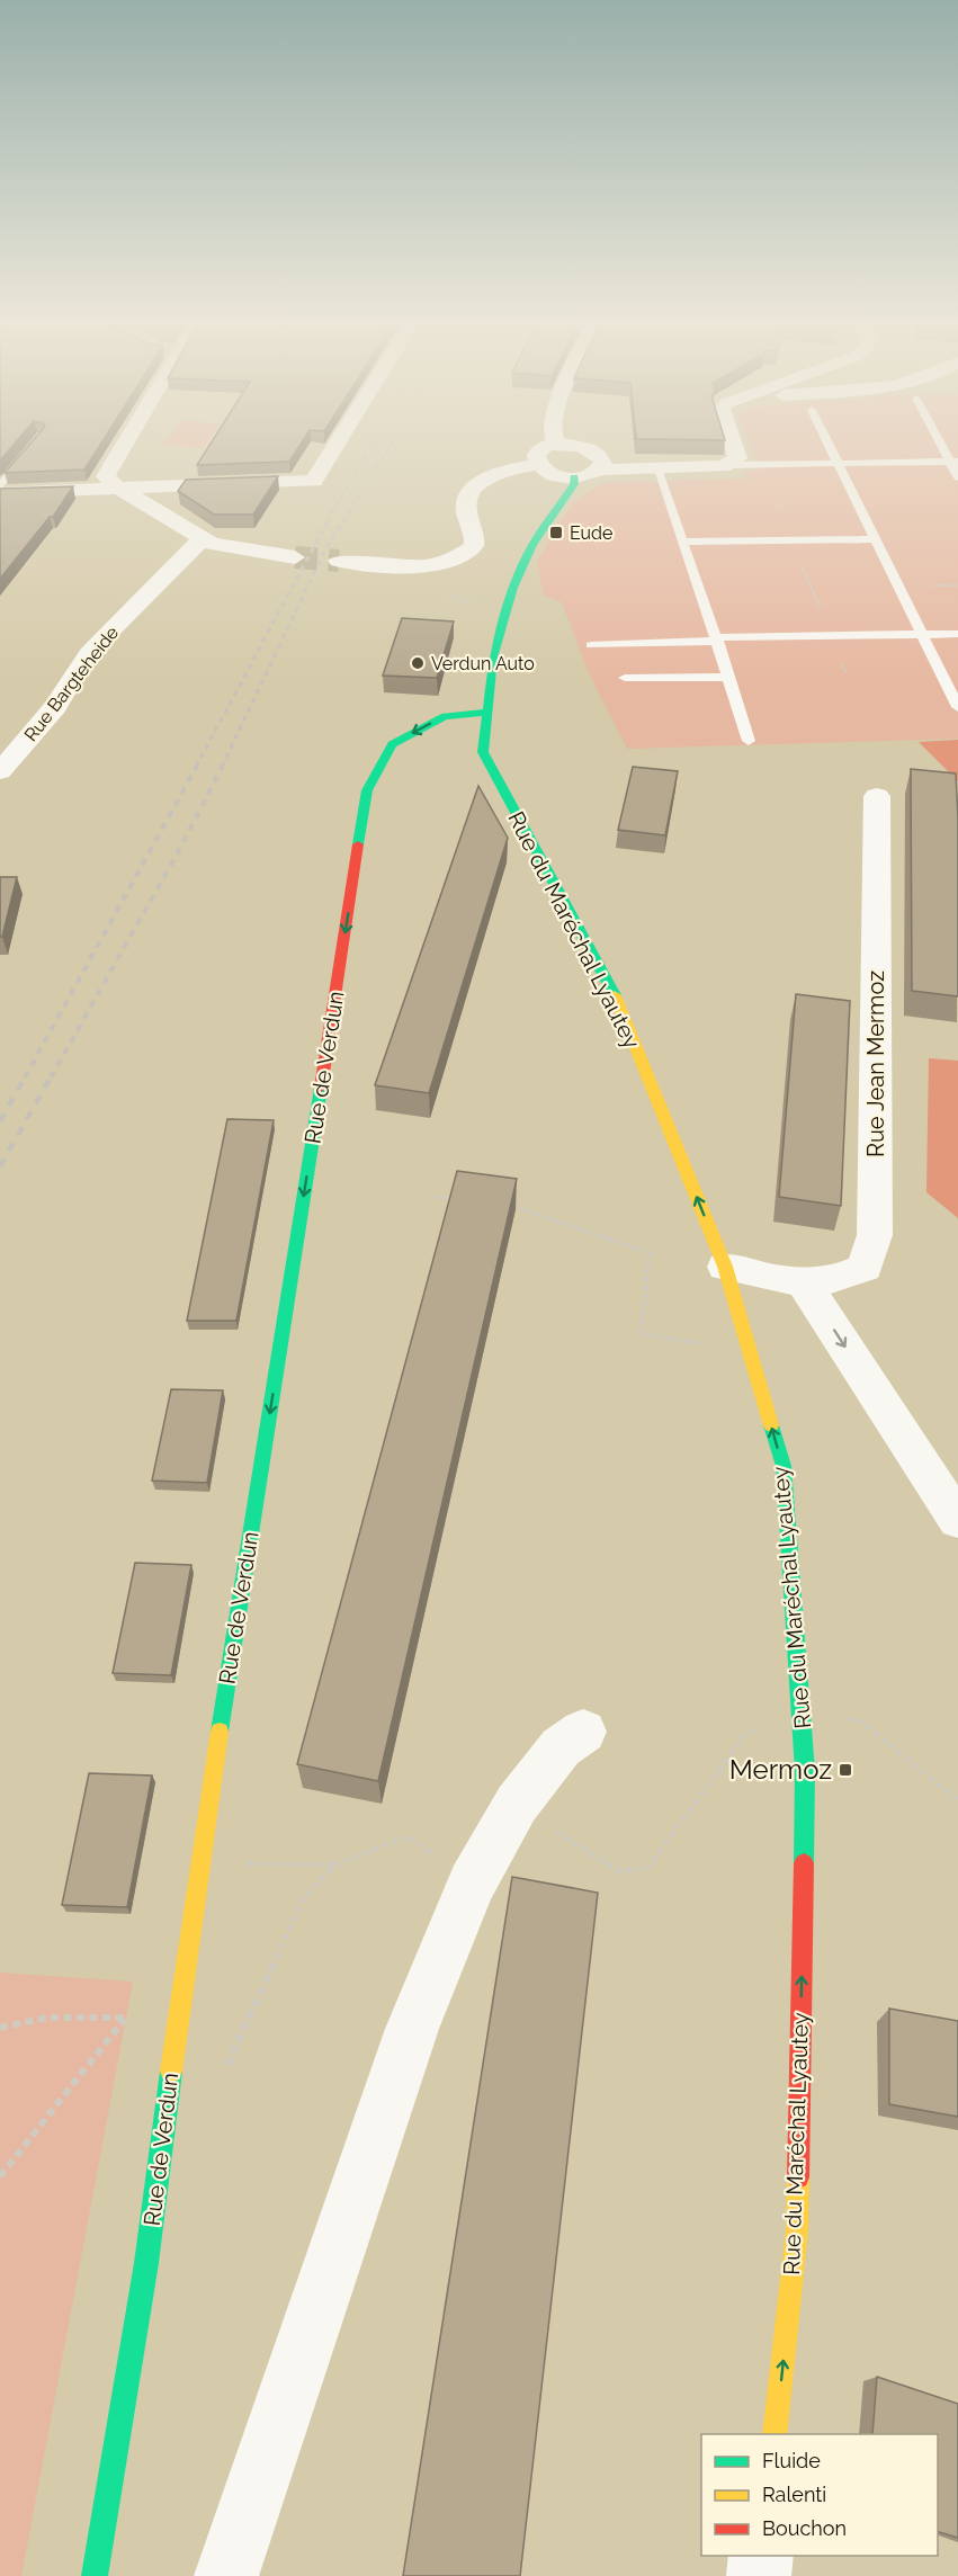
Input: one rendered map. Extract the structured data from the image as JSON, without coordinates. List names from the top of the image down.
{
  "streets": {
    "street": [
      "Rue Bargteheide",
      "Rue du Maréchal Lyautey",
      "Rue Jean Mermoz",
      "Rue de Verdun"
    ]
  },
  "crossings": [
    ["Rue du Maréchal Lyautey", "Rue Jean Mermoz"],
    ["Rue du Maréchal Lyautey", "Rue de Verdun"]
  ],
  "one_way": ["Rue du Maréchal Lyautey", "Rue de Verdun"],
  "places": {
    "transit": ["Eude", "Mermoz"],
    "other": ["Verdun Auto"]
  },
  "legend": ["Fluide", "Ralenti", "Bouchon"]
}
